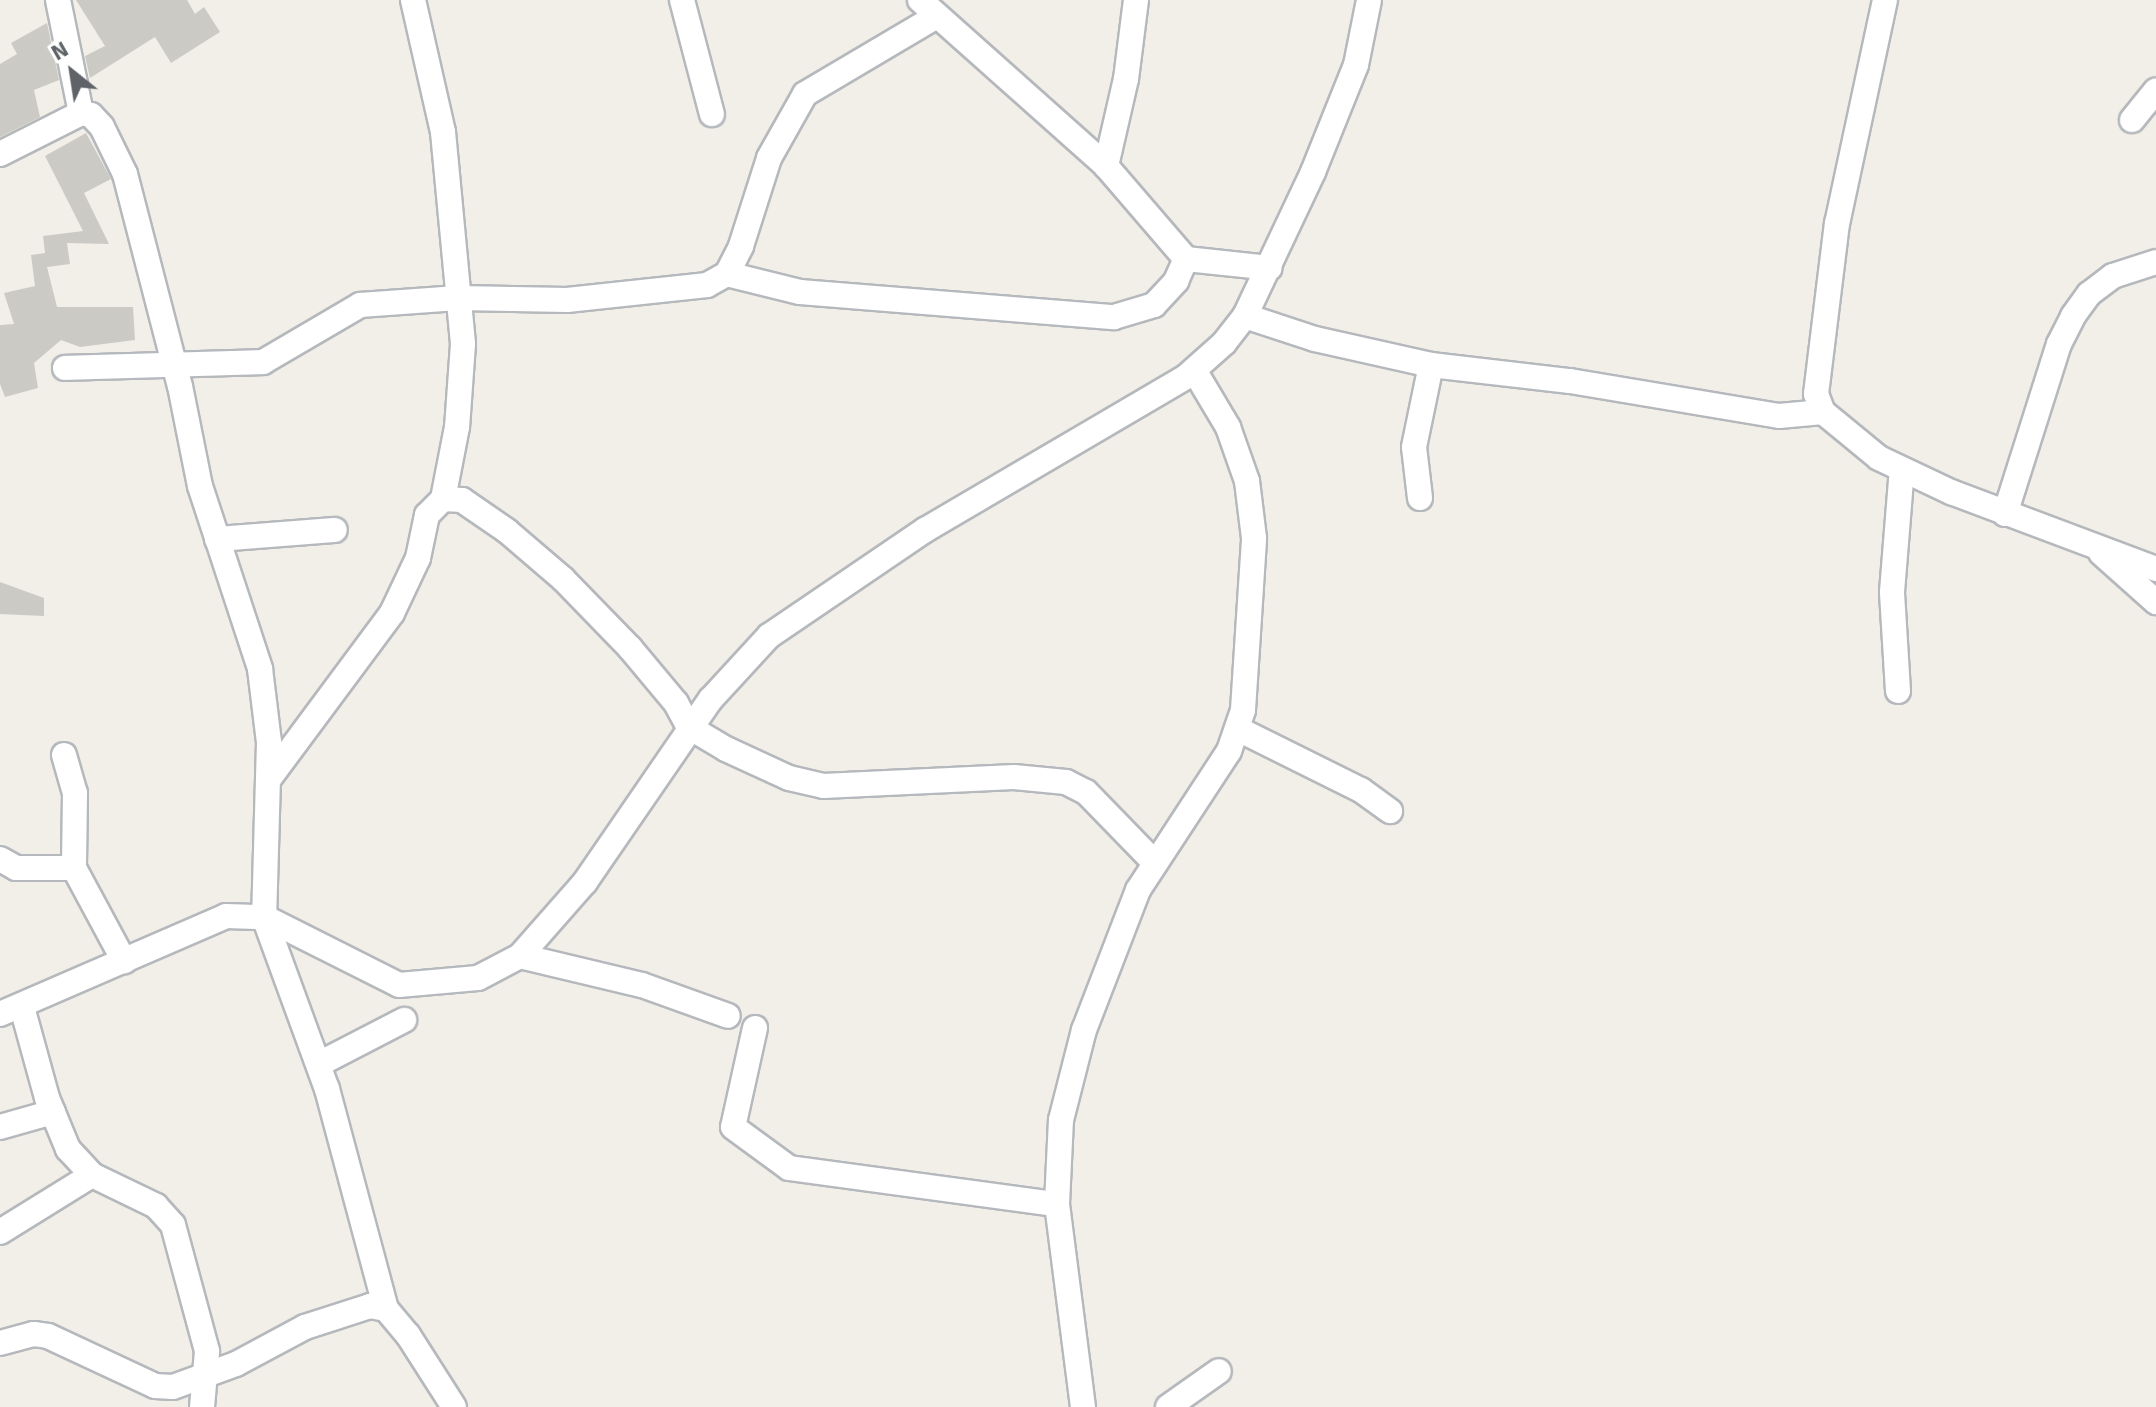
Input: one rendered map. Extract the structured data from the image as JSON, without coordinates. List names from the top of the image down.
{
  "north": "top left"
}
